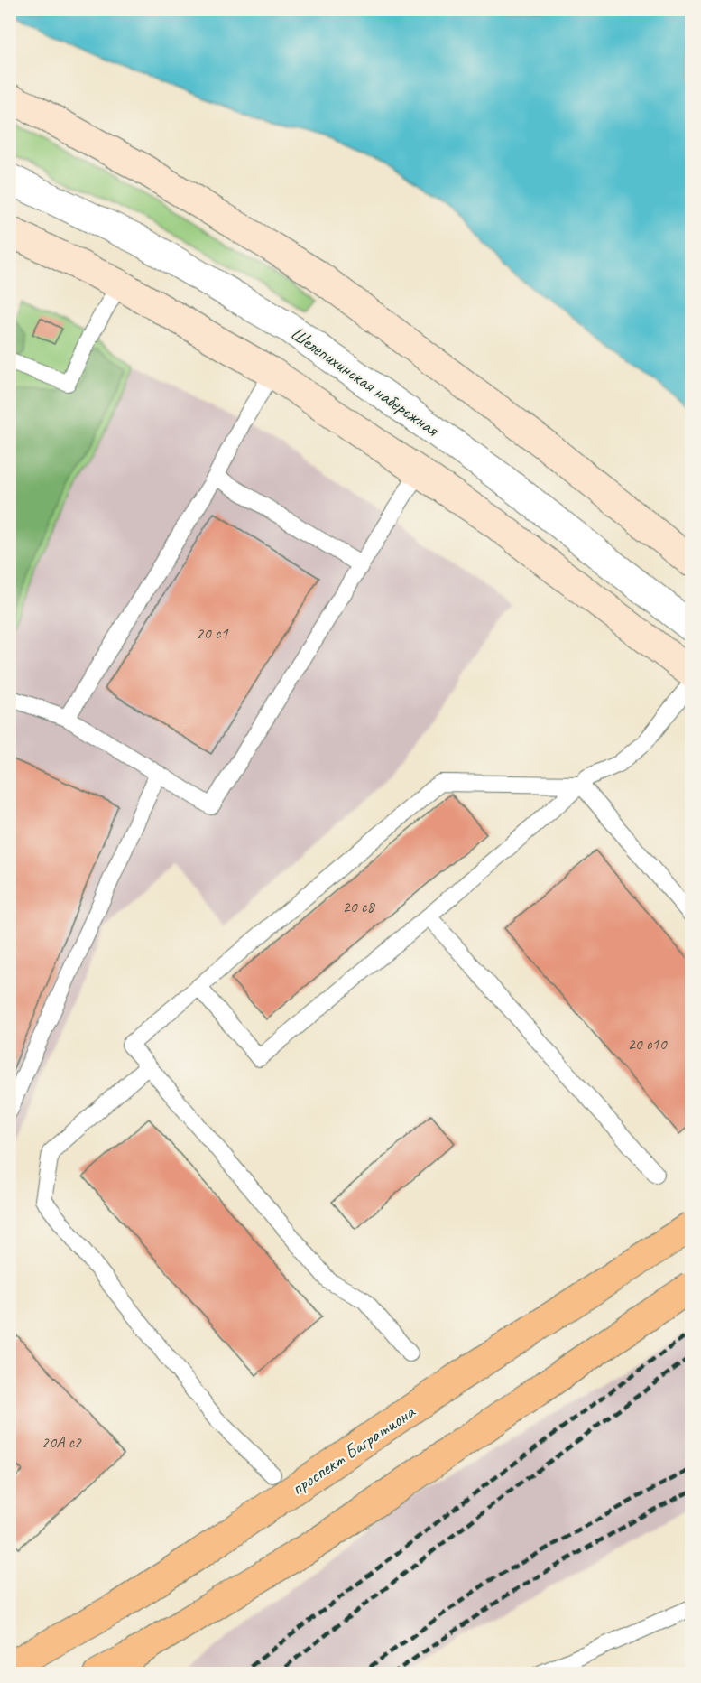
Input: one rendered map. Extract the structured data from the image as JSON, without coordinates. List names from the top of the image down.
{
  "streets": {
    "main road": ["проспект Багратиона"],
    "street": ["Шелепихинская набережная"]
  },
  "house_numbers": [
    "20 с1",
    "20 с8",
    "20 с10",
    "20А с2"
  ]
}
